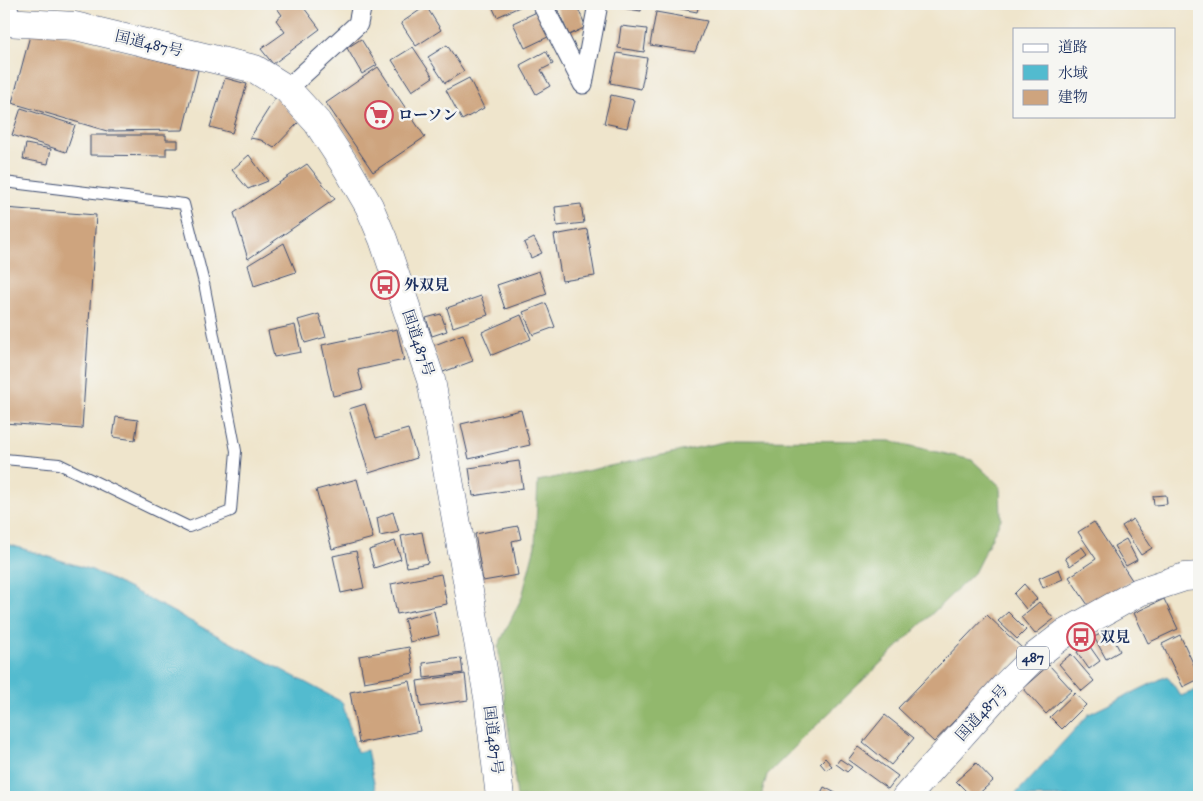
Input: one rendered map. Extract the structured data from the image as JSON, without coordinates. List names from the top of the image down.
{
  "streets": {
    "highway": ["国道487号", "487"]
  },
  "places": {
    "supermarket": ["ローソン"],
    "bus stop": ["外双見", "双見"]
  },
  "legend": ["道路", "水域", "建物"]
}
